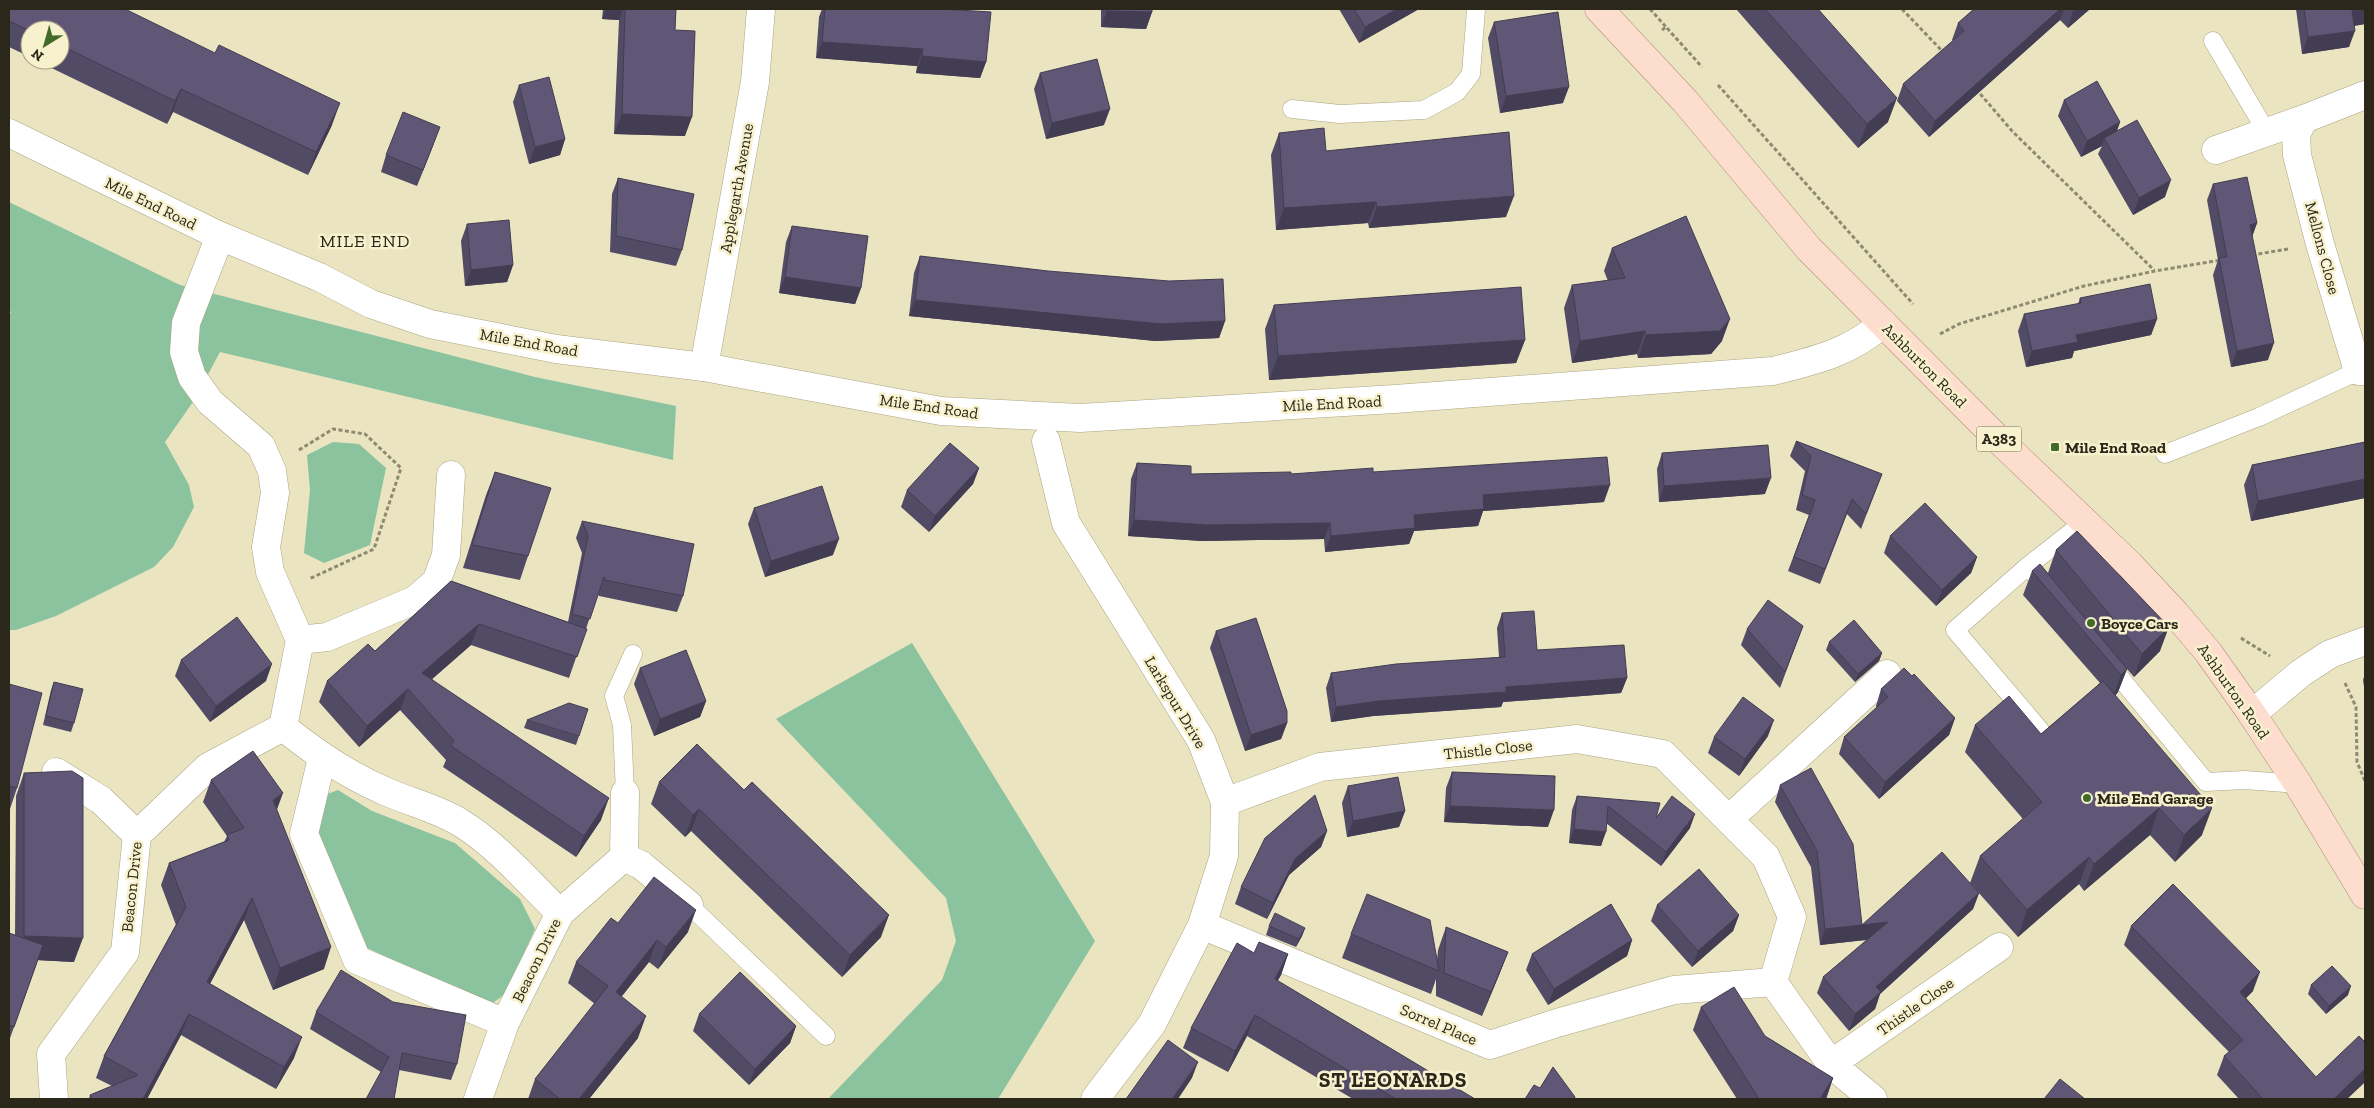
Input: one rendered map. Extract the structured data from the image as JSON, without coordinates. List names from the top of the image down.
{
  "streets": {
    "main road": ["Ashburton Road", "A383"],
    "street": [
      "Applegarth Avenue",
      "Mile End Road",
      "Mellons Close",
      "Larkspur Drive",
      "Thistle Close",
      "Beacon Drive",
      "Sorrel Place"
    ]
  },
  "crossings": [
    ["Applegarth Avenue", "Mile End Road"],
    ["Mile End Road", "Ashburton Road"],
    ["Larkspur Drive", "Thistle Close"],
    ["Larkspur Drive", "Sorrel Place"],
    ["Thistle Close", "Sorrel Place"]
  ],
  "districts": ["MILE END", "ST LEONARDS"],
  "places": {
    "transit": ["Mile End Road"],
    "other": ["Boyce Cars", "Mile End Garage"]
  },
  "north": "bottom left"
}
